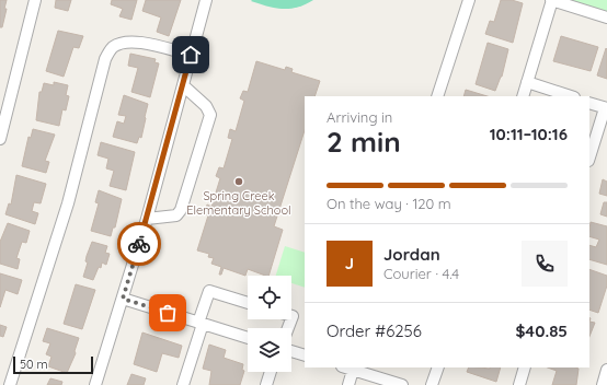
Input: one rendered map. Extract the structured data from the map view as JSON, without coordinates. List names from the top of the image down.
{
  "places": ["Spring Creek Elementary School"],
  "scale_bar": "50 m",
  "page": {
    "heading": ["2 min", "Arriving in", "10:11–10:16"],
    "panel": [
      "Jordan",
      "Courier · 4.4",
      "Order #6256",
      "$40.85"
    ],
    "bar": "On the way · 120 m",
    "round": "J",
    "scale": "50 m"
  }
}
